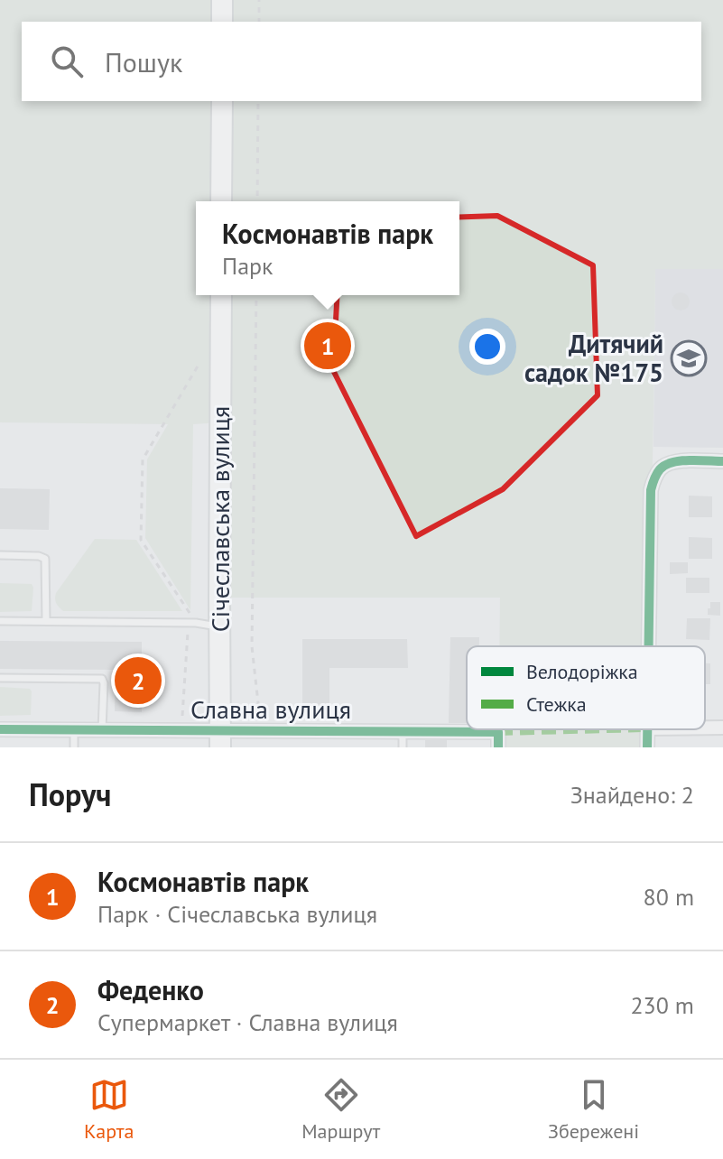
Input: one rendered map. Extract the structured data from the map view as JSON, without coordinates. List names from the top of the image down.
{
  "streets": {
    "main road": ["Січеславська вулиця"],
    "street": ["Славна вулиця"]
  },
  "crossings": [
    ["Січеславська вулиця", "Славна вулиця"]
  ],
  "places": {
    "school or university": ["Дитячий садок №175"]
  },
  "legend": ["Велодоріжка", "Стежка"],
  "page": {
    "search": "Пошук",
    "popup": ["Космонавтів парк", "Парк"],
    "pins": ["1", "2"],
    "heading": ["Поруч", "Знайдено: 2"],
    "list": [
      {
        "mark": "1",
        "name": "Космонавтів парк",
        "note": "Парк · Січеславська вулиця",
        "value": "80 m"
      },
      {
        "mark": "2",
        "name": "Феденко",
        "note": "Супермаркет · Славна вулиця",
        "value": "230 m"
      }
    ],
    "nav": ["Карта", "Маршрут", "Збережені"]
  }
}
